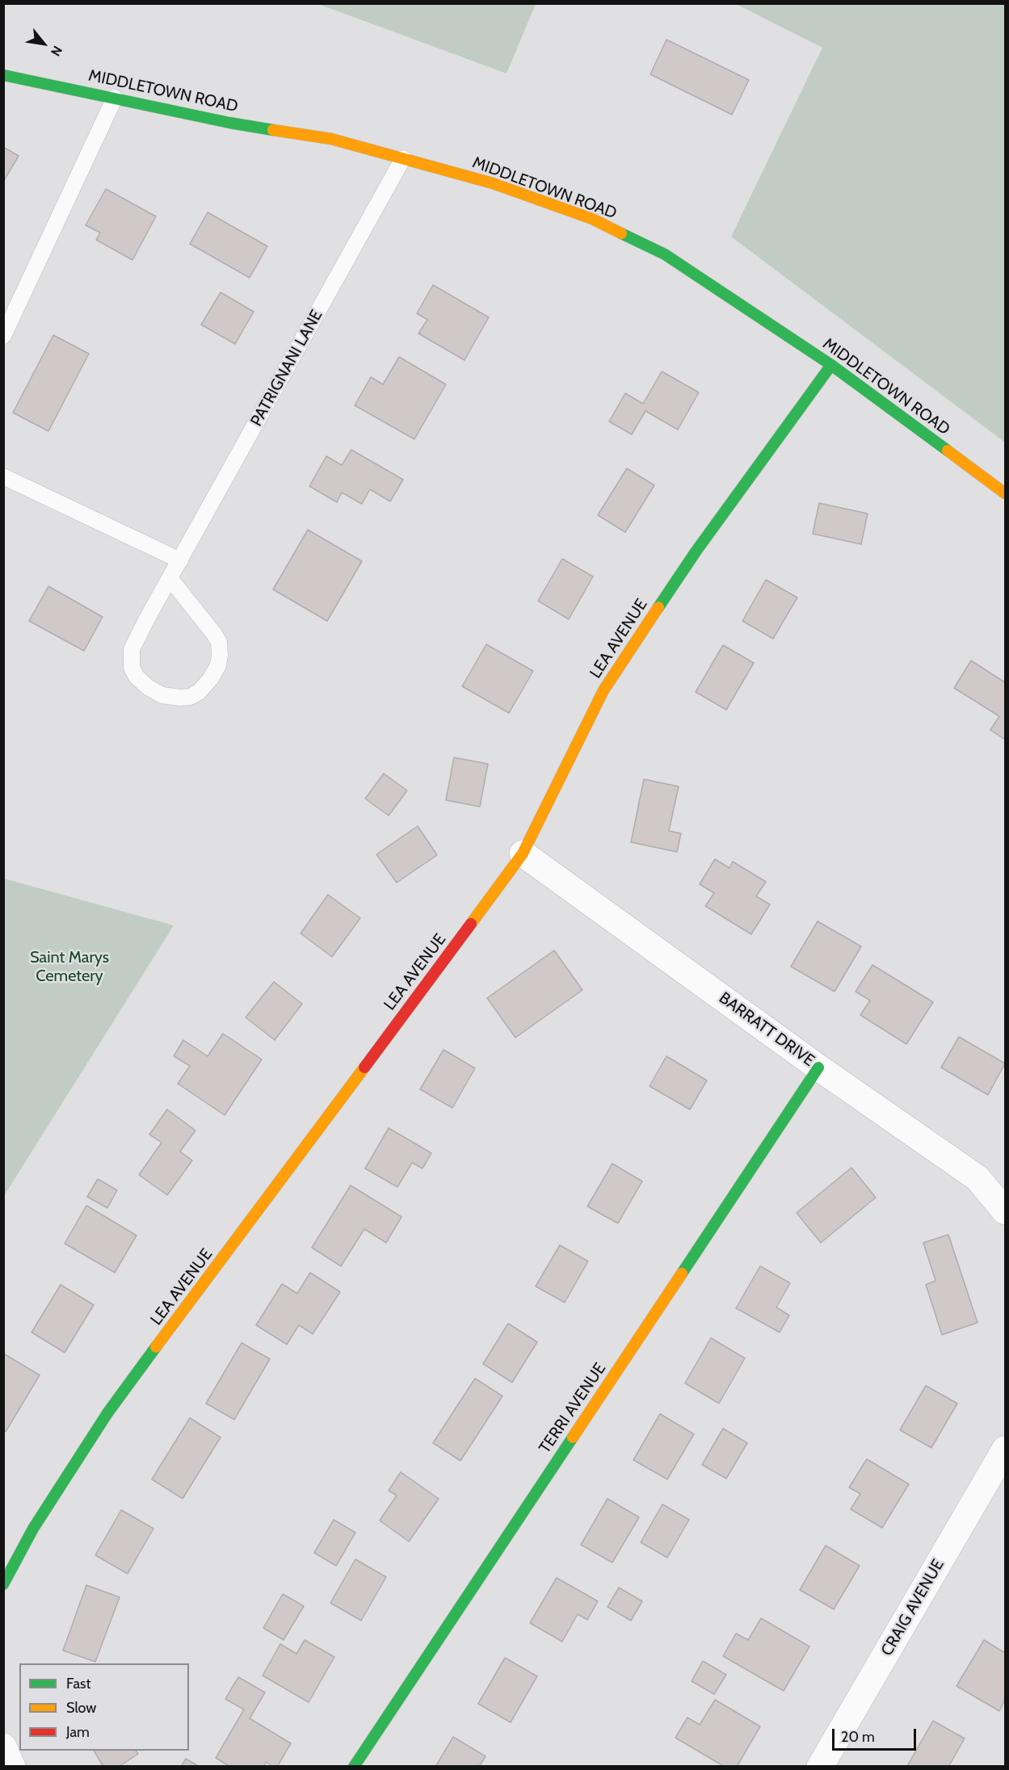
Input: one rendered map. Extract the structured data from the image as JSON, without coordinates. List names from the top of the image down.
{
  "streets": {
    "street": [
      "MIDDLETOWN ROAD",
      "LEA AVENUE",
      "BARRATT DRIVE",
      "TERRI AVENUE",
      "CRAIG AVENUE"
    ],
    "lane": ["PATRIGNANI LANE"]
  },
  "crossings": [
    ["MIDDLETOWN ROAD", "PATRIGNANI LANE"],
    ["MIDDLETOWN ROAD", "LEA AVENUE"],
    ["LEA AVENUE", "BARRATT DRIVE"],
    ["BARRATT DRIVE", "TERRI AVENUE"]
  ],
  "parks": ["Saint Marys Cemetery"],
  "legend": ["Fast", "Slow", "Jam"],
  "scale_bar": "20 m",
  "north": "bottom right"
}
